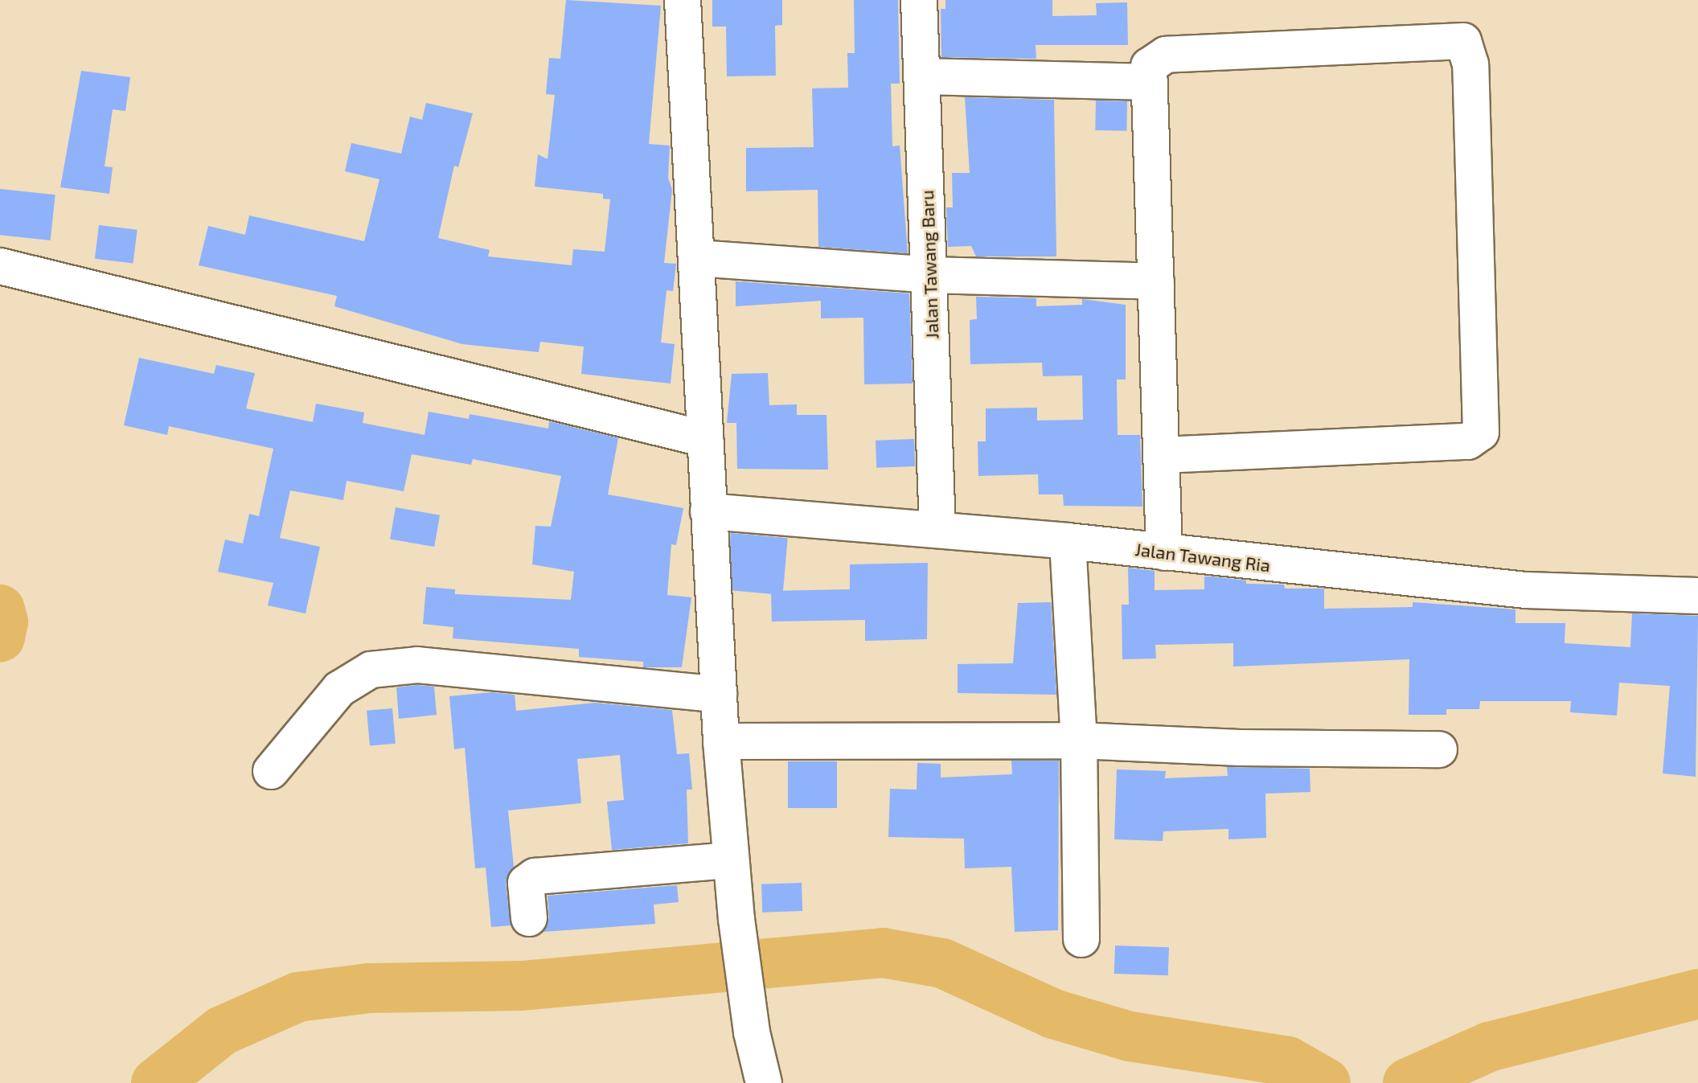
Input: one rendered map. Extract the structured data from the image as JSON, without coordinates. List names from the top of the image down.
{
  "streets": {
    "street": ["Jalan Tawang Baru", "Jalan Tawang Ria"]
  },
  "crossings": [
    ["Jalan Tawang Baru", "Jalan Tawang Ria"]
  ]
}
